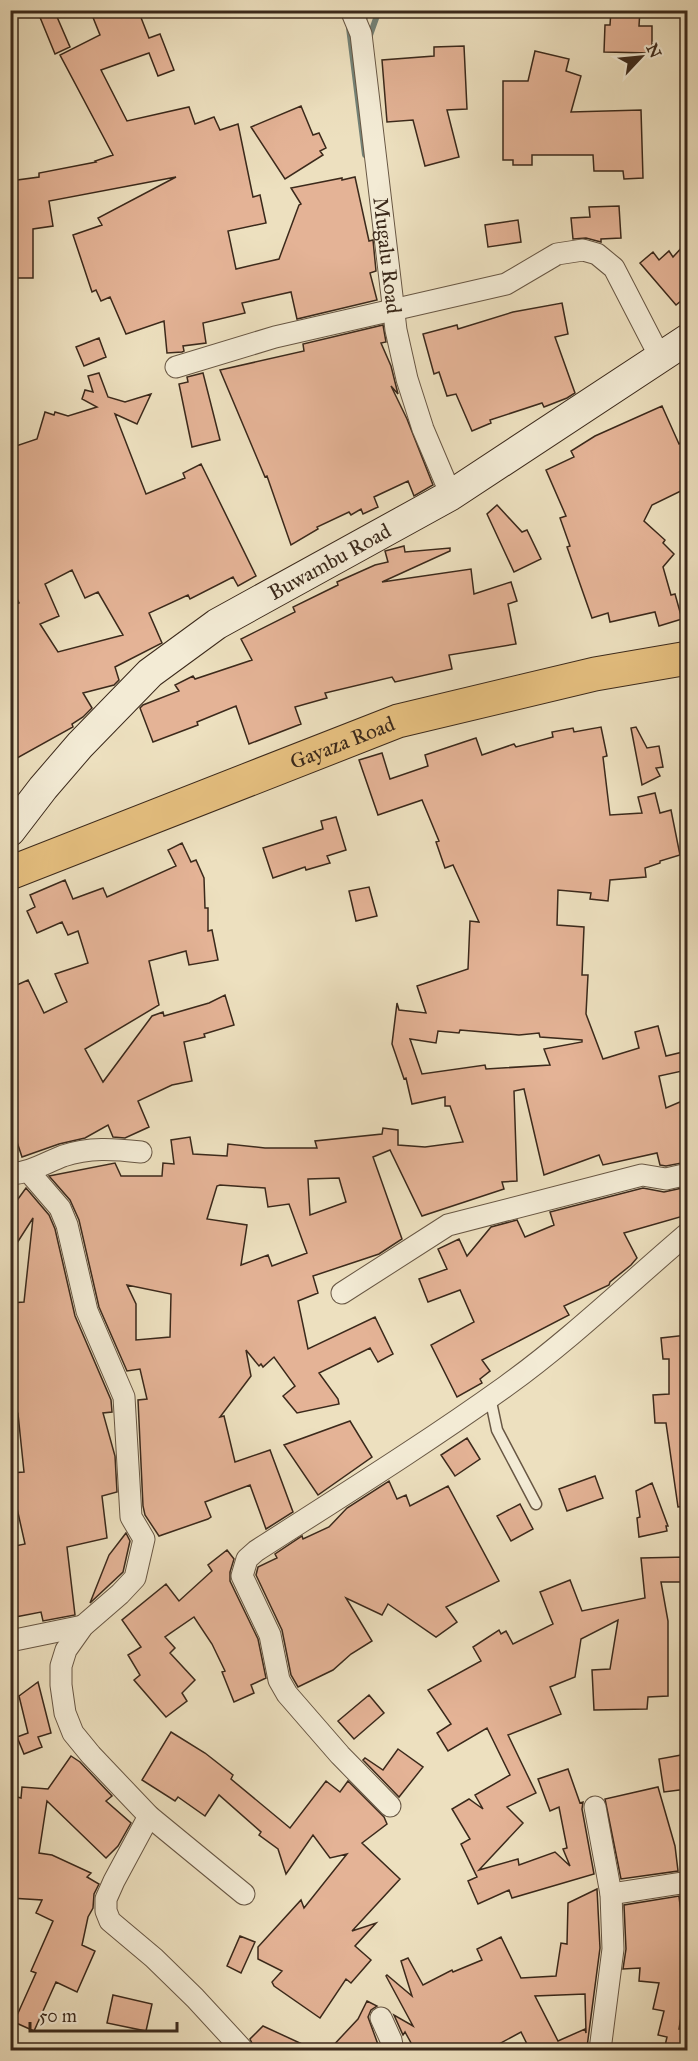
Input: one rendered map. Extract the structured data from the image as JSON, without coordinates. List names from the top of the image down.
{
  "streets": {
    "main road": ["Gayaza Road"],
    "street": ["Mugalu Road", "Buwambu Road"]
  },
  "crossings": [
    ["Mugalu Road", "Buwambu Road"]
  ],
  "scale_bar": "50 m",
  "north": "top right"
}
